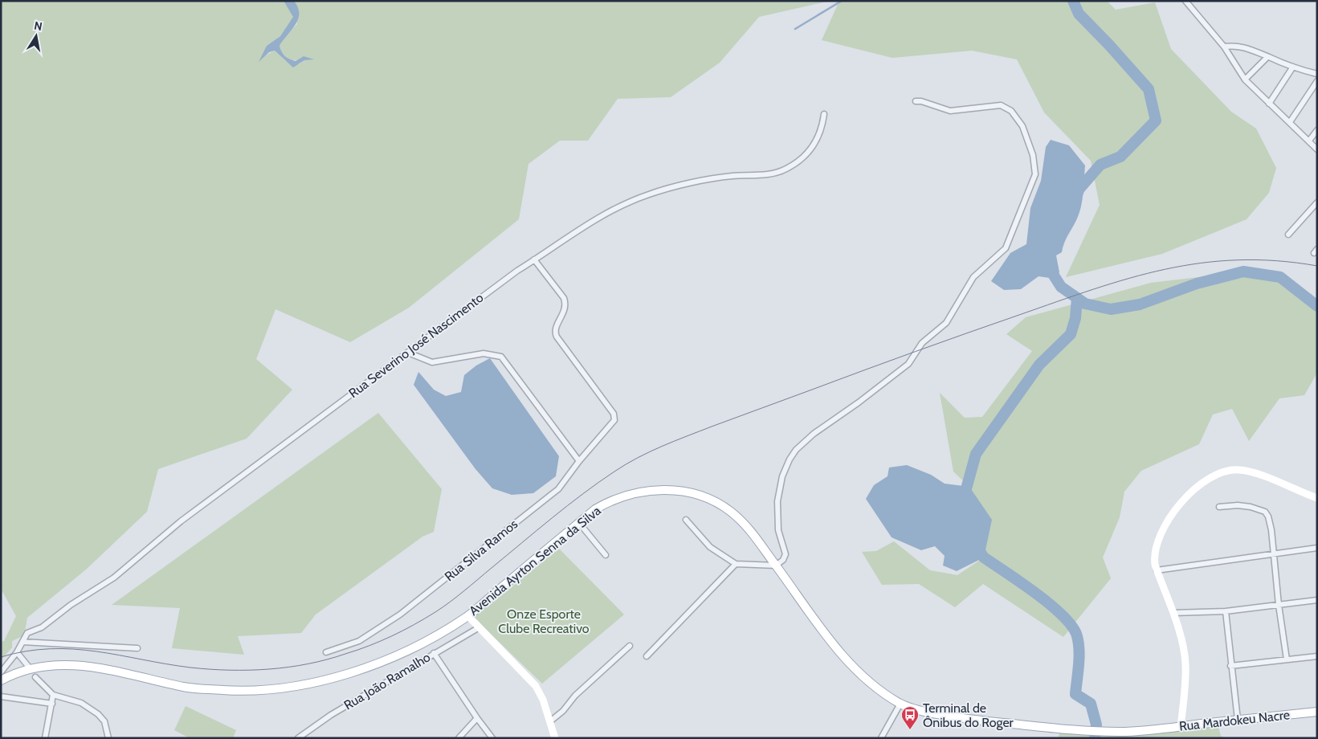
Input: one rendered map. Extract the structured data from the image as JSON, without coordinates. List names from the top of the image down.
{
  "streets": {
    "main road": ["Avenida Ayrton Senna da Silva", "Rua Mardokeu Nacre"],
    "street": ["Rua Severino José Nascimento", "Rua Silva Ramos", "Rua João Ramalho"]
  },
  "crossings": [
    ["Rua Severino José Nascimento", "Rua Silva Ramos"],
    ["Avenida Ayrton Senna da Silva", "Rua Mardokeu Nacre"]
  ],
  "parks": ["Onze Esporte Clube Recreativo"],
  "places": {
    "bus stop": ["Terminal de Ônibus do Roger"]
  },
  "north": "top"
}
